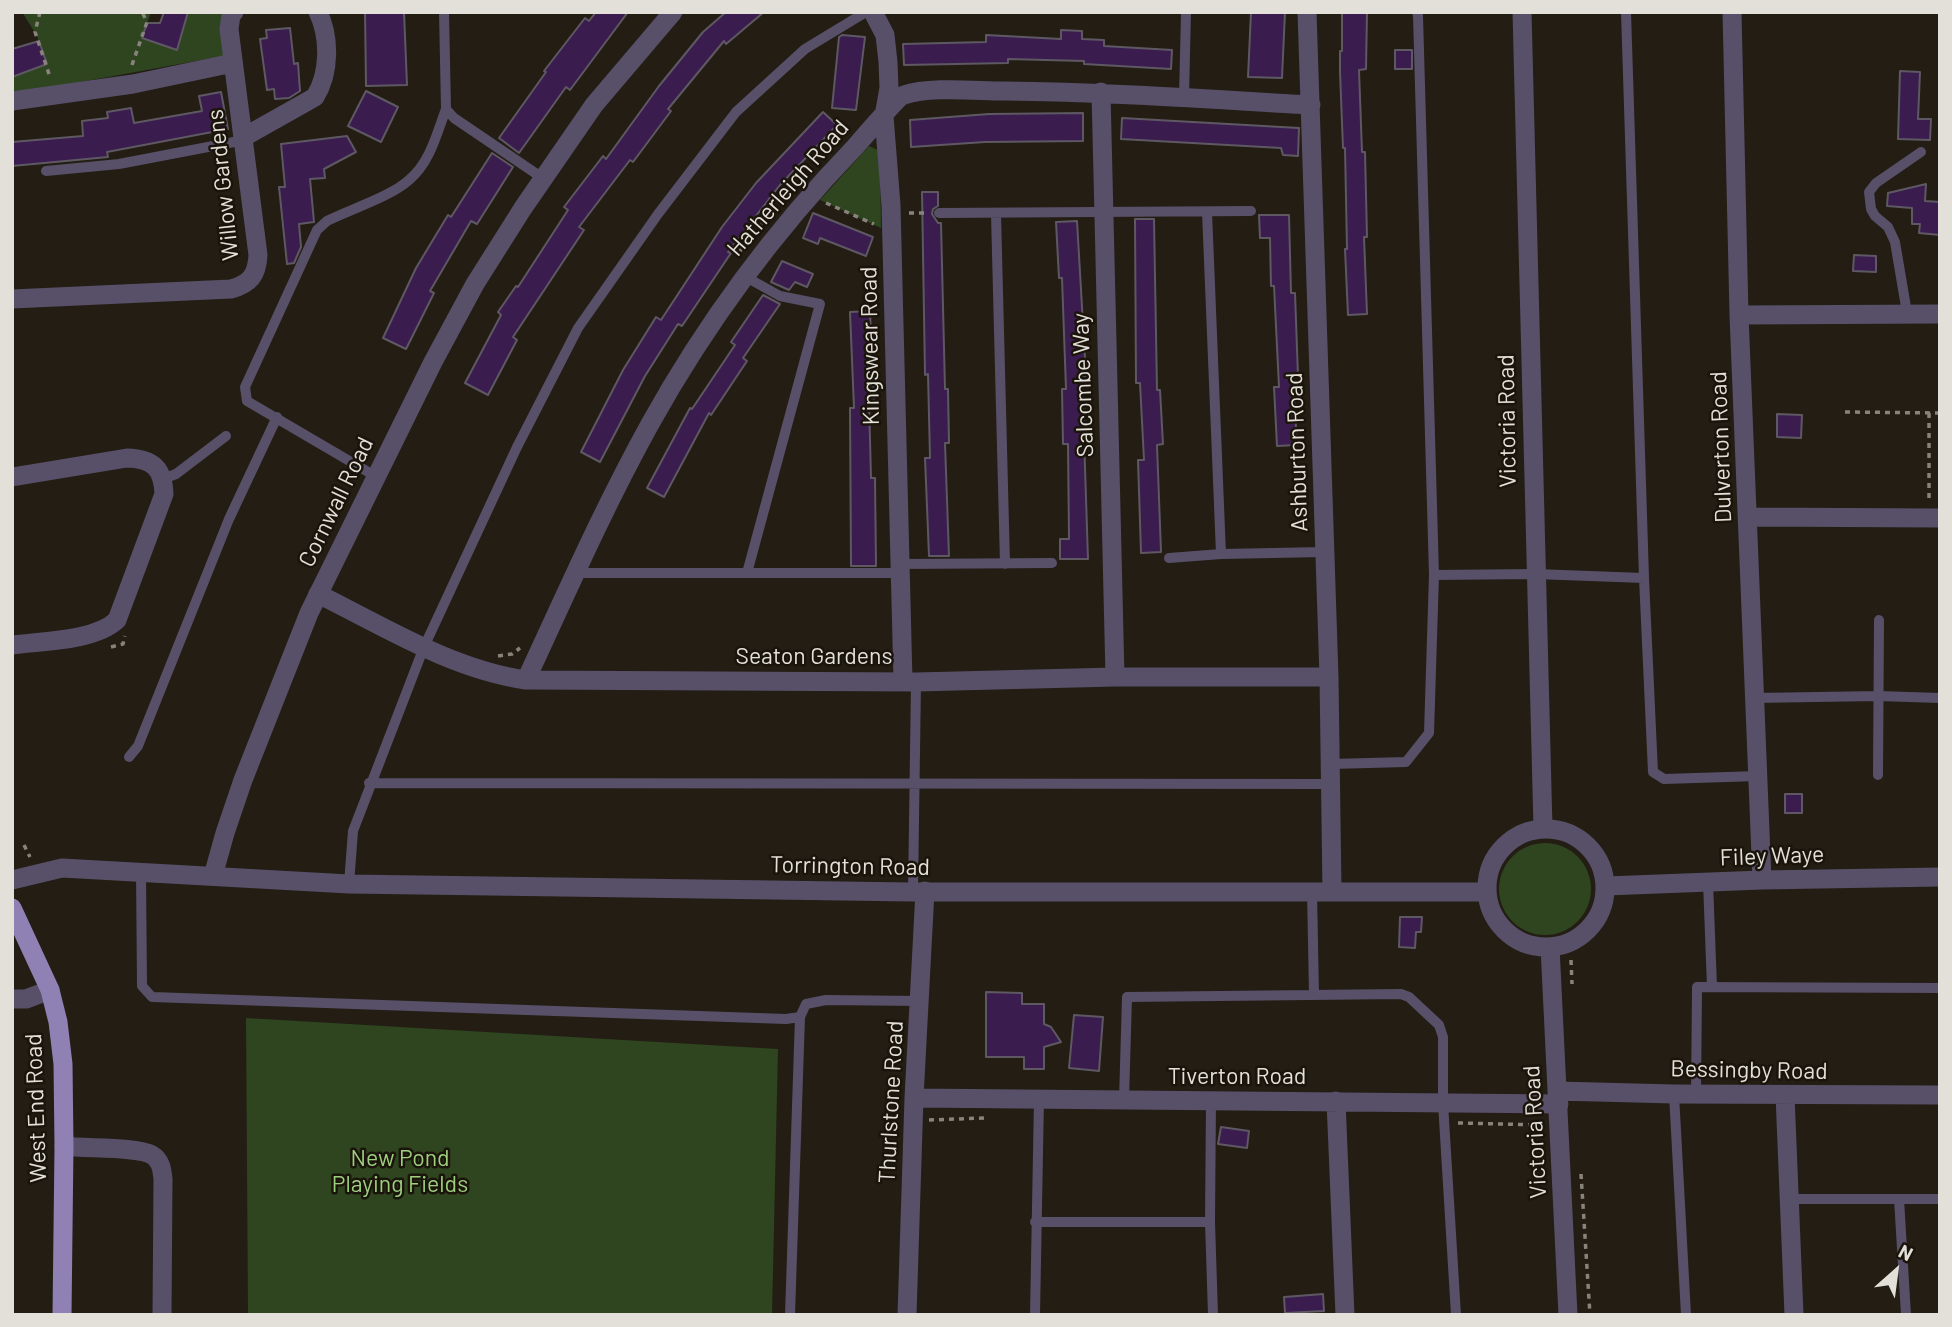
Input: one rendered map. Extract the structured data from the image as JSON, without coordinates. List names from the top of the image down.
{
  "streets": {
    "main road": ["West End Road"],
    "street": [
      "Willow Gardens",
      "Hatherleigh Road",
      "Kingswear Road",
      "Salcombe Way",
      "Victoria Road",
      "Dulverton Road",
      "Ashburton Road",
      "Cornwall Road",
      "Seaton Gardens",
      "Filey Waye",
      "Torrington Road",
      "Bessingby Road",
      "Tiverton Road",
      "Thurlstone Road"
    ]
  },
  "crossings": [
    ["Hatherleigh Road", "Kingswear Road"],
    ["Hatherleigh Road", "Salcombe Way"],
    ["Hatherleigh Road", "Ashburton Road"],
    ["Hatherleigh Road", "Seaton Gardens"],
    ["Kingswear Road", "Seaton Gardens"],
    ["Salcombe Way", "Seaton Gardens"],
    ["Victoria Road", "Filey Waye"],
    ["Victoria Road", "Torrington Road"],
    ["Victoria Road", "Bessingby Road"],
    ["Victoria Road", "Tiverton Road"],
    ["Dulverton Road", "Filey Waye"],
    ["Ashburton Road", "Seaton Gardens"],
    ["Ashburton Road", "Torrington Road"],
    ["Cornwall Road", "Seaton Gardens"],
    ["Cornwall Road", "Torrington Road"],
    ["Filey Waye", "Torrington Road"],
    ["Torrington Road", "Thurlstone Road"],
    ["Bessingby Road", "Tiverton Road"],
    ["Tiverton Road", "Thurlstone Road"]
  ],
  "parks": ["New Pond Playing Fields"],
  "north": "top right"
}
